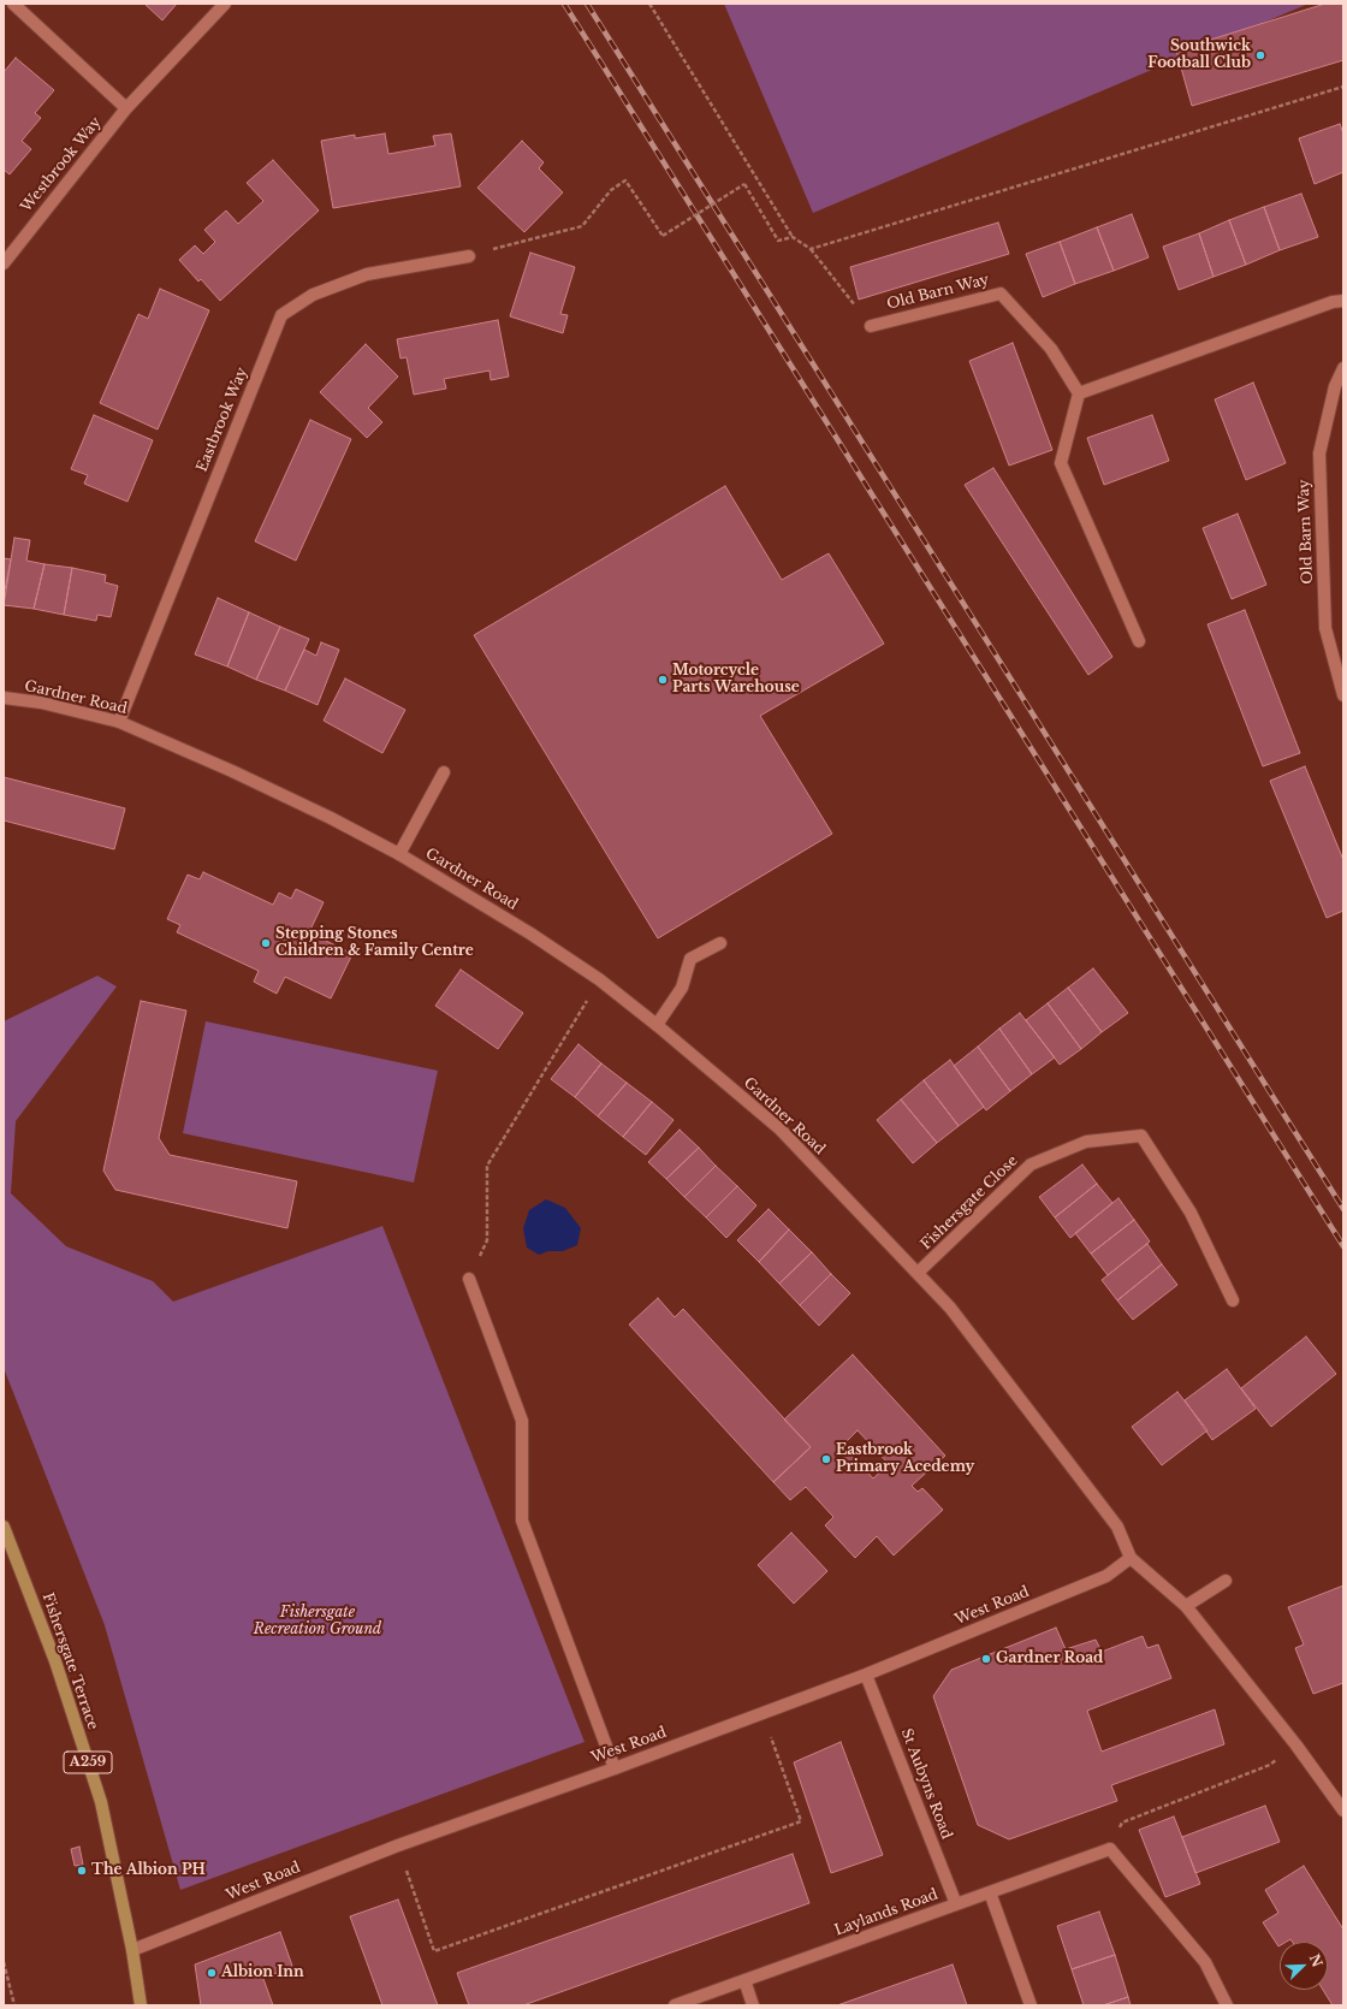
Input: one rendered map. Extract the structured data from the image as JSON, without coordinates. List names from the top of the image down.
{
  "streets": {
    "main road": ["Fishersgate Terrace", "A259"],
    "street": [
      "Westbrook Way",
      "Old Barn Way",
      "Eastbrook Way",
      "Gardner Road",
      "Fishersgate Close",
      "West Road",
      "St Aubyns Road",
      "Laylands Road"
    ]
  },
  "crossings": [
    ["Eastbrook Way", "Gardner Road"],
    ["Gardner Road", "Fishersgate Close"],
    ["Gardner Road", "West Road"],
    ["West Road", "Fishersgate Terrace"],
    ["West Road", "St Aubyns Road"],
    ["St Aubyns Road", "Laylands Road"]
  ],
  "parks": ["Fishersgate Recreation Ground"],
  "places": [
    "Southwick Football Club",
    "Motorcycle Parts Warehouse",
    "Stepping Stones Children & Family Centre",
    "Eastbrook Primary Acedemy",
    "Gardner Road",
    "The Albion PH",
    "Albion Inn"
  ],
  "north": "top right"
}
